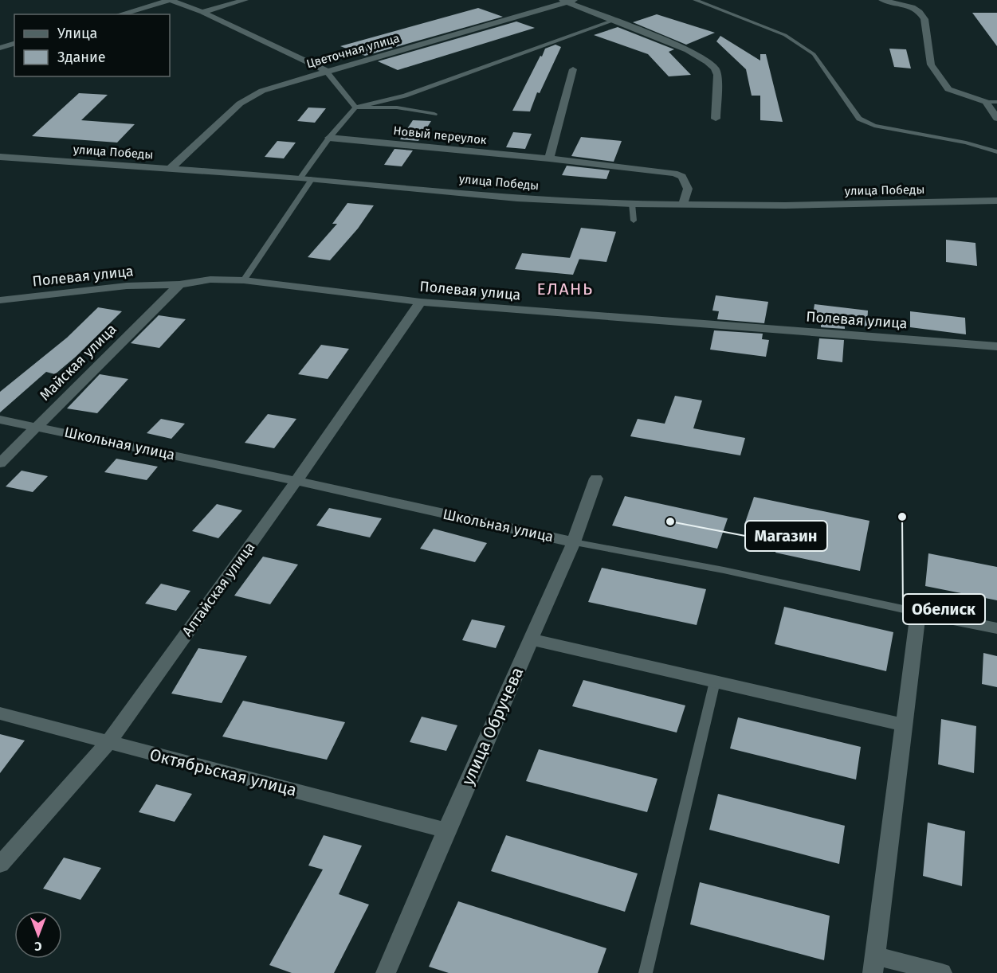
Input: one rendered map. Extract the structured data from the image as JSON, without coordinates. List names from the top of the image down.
{
  "streets": {
    "street": [
      "Цветочная улица",
      "Новый переулок",
      "улица Победы",
      "Полевая улица",
      "Майская улица",
      "Школьная улица",
      "Алтайская улица",
      "улица Обручева",
      "Октябрьская улица"
    ]
  },
  "crossings": [
    ["Цветочная улица", "улица Победы"],
    ["Новый переулок", "улица Победы"],
    ["Полевая улица", "Майская улица"],
    ["Полевая улица", "Алтайская улица"],
    ["Майская улица", "Школьная улица"],
    ["Школьная улица", "Алтайская улица"],
    ["Школьная улица", "улица Обручева"],
    ["Алтайская улица", "Октябрьская улица"],
    ["улица Обручева", "Октябрьская улица"]
  ],
  "districts": ["ЕЛАНЬ"],
  "places": ["Обелиск", "Магазин"],
  "legend": ["Улица", "Здание"],
  "north": "bottom"
}
